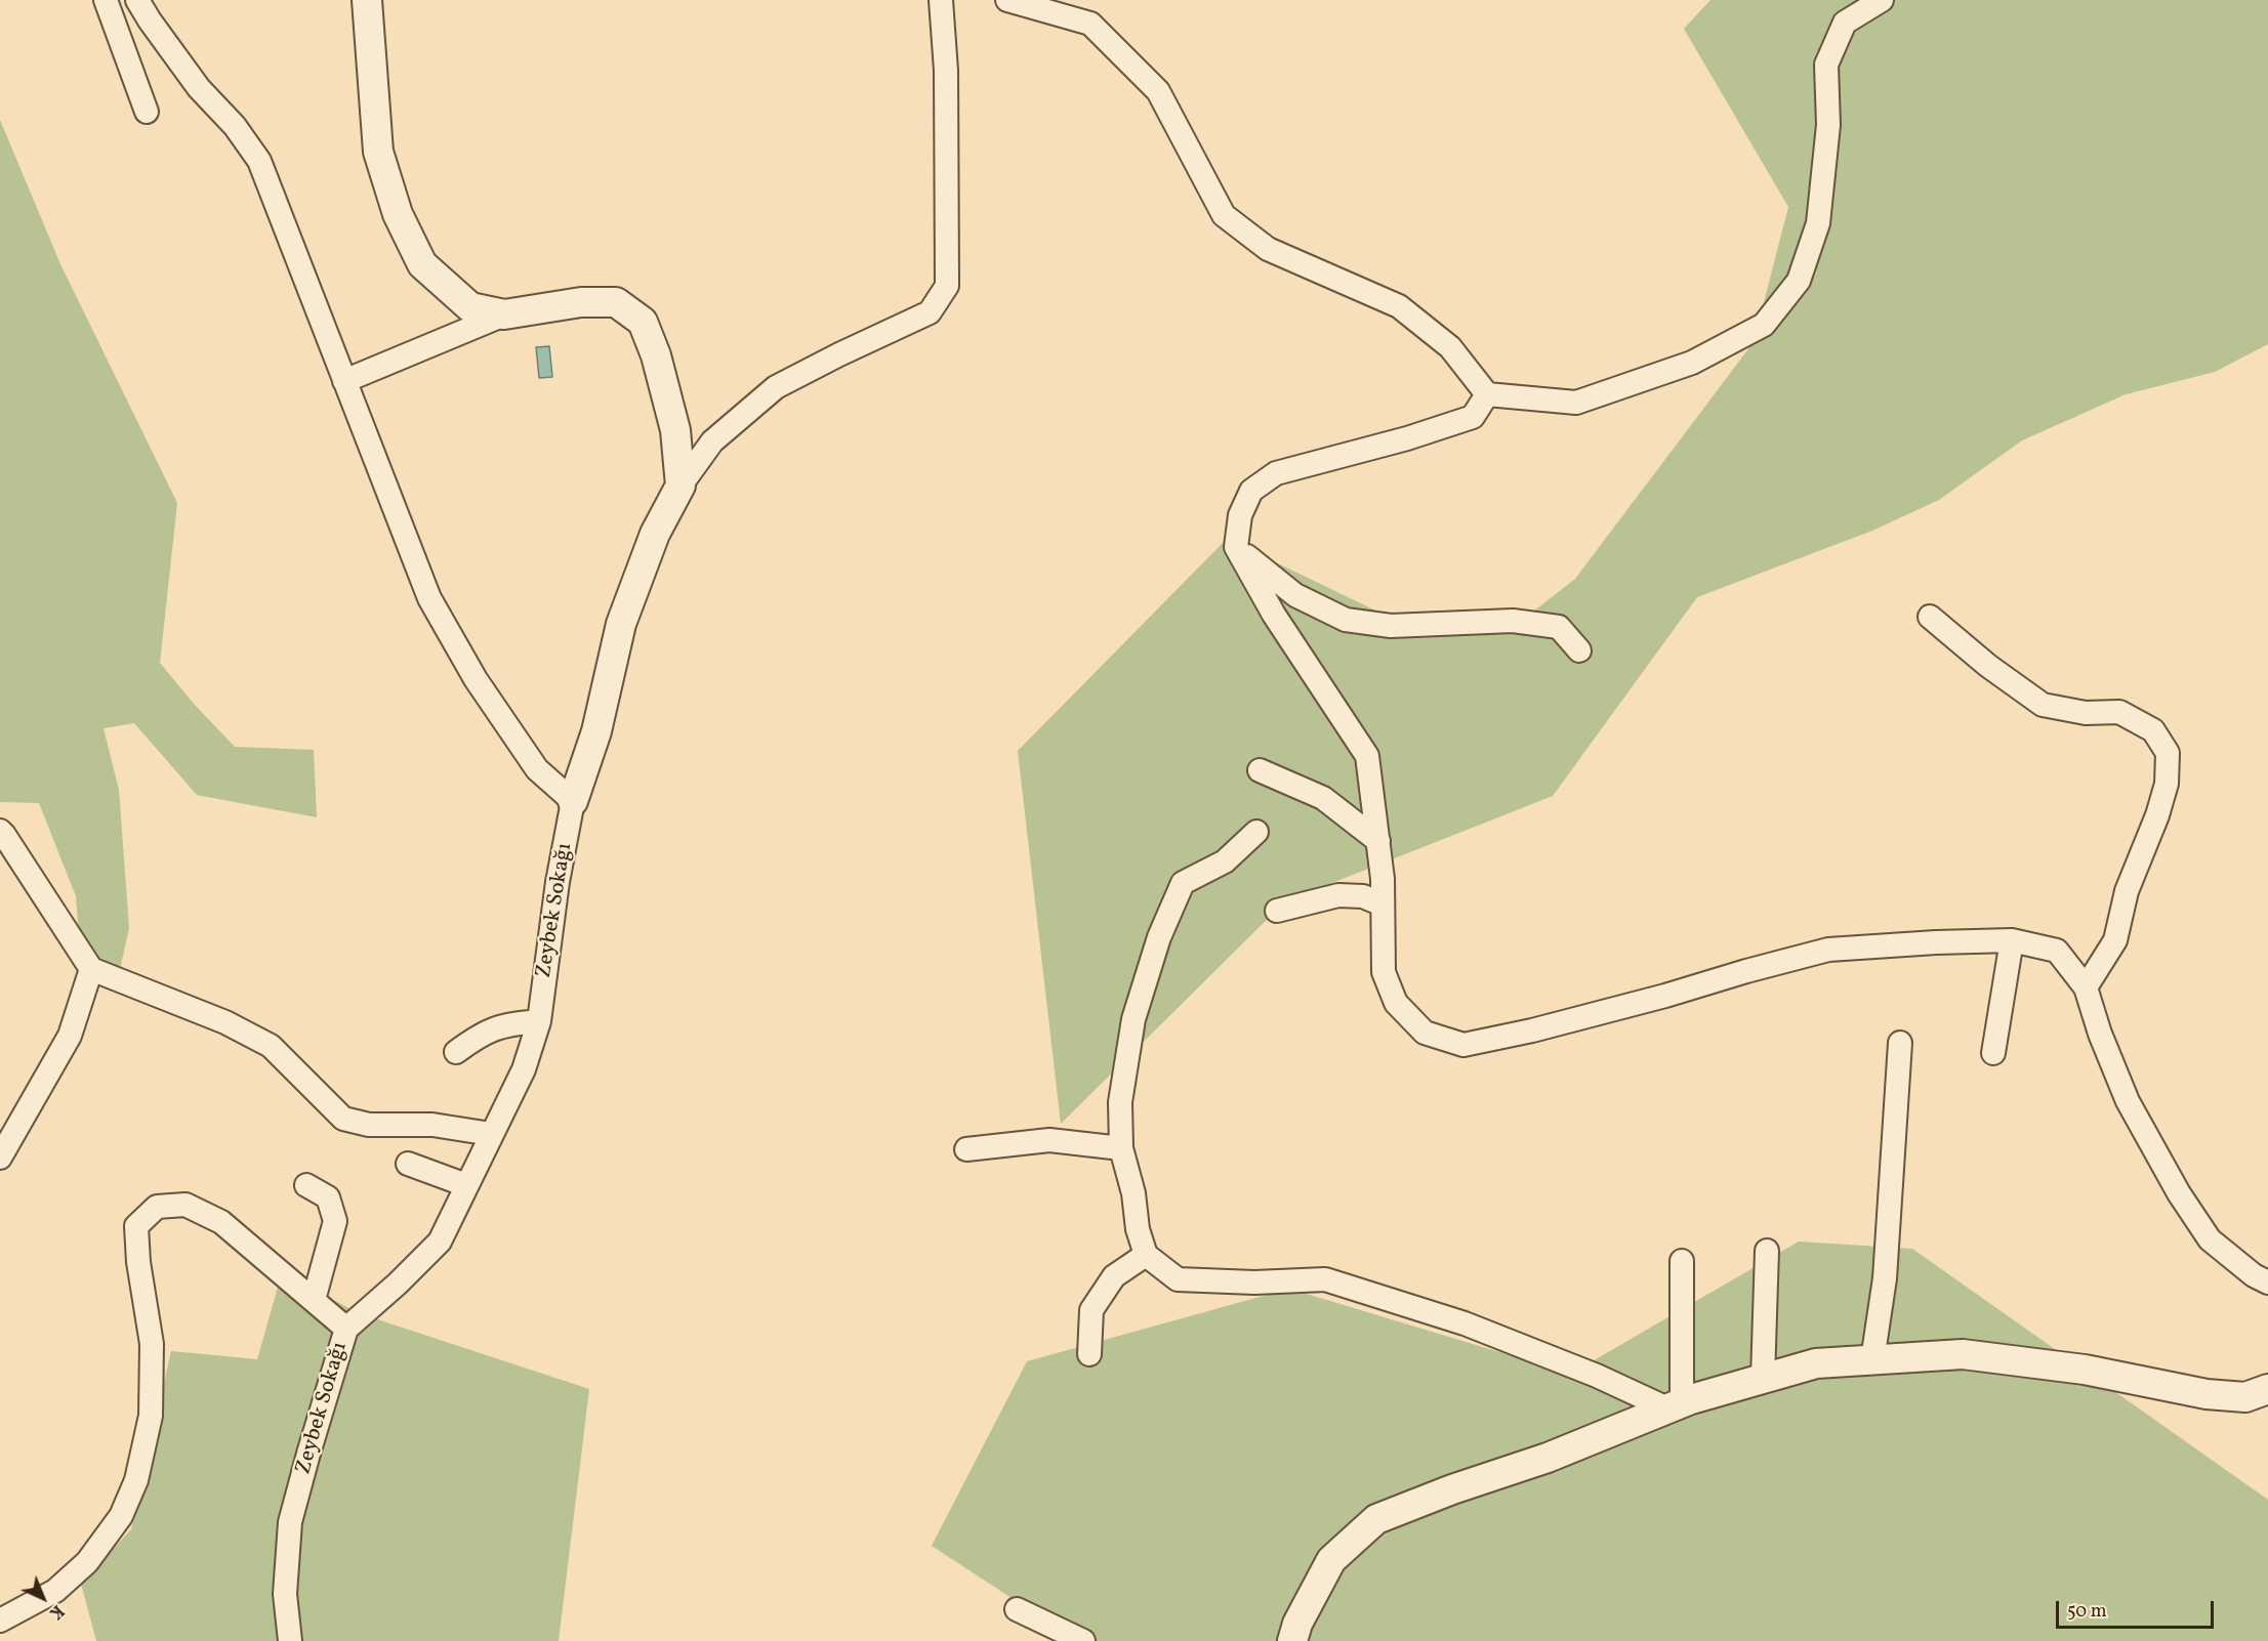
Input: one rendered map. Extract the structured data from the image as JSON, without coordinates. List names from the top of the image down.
{
  "streets": {
    "street": ["Zeybek Sokağı"]
  },
  "scale_bar": "50 m",
  "north": "bottom right"
}
